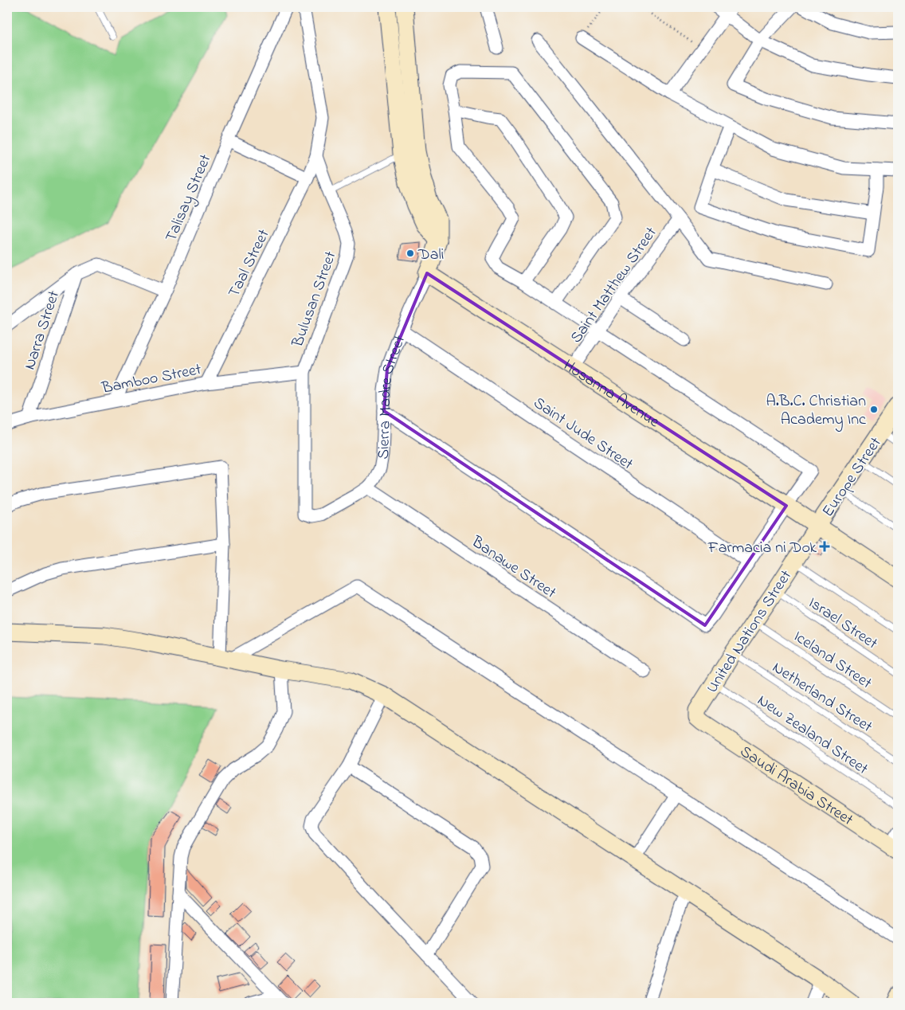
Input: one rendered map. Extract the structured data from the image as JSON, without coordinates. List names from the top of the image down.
{
  "streets": {
    "street": [
      "Talisay Street",
      "Taal Street",
      "Saint Matthew Street",
      "Bulusan Street",
      "Narra Street",
      "Bamboo Street",
      "Hosanna Avenue",
      "Sierra Madre Street",
      "Saint Jude Street",
      "Europe Street",
      "Banawe Street",
      "United Nations Street",
      "Saudi Arabia Street"
    ],
    "lane": [
      "Israel Street",
      "Iceland Street",
      "Netherland Street",
      "New Zealand Street"
    ]
  },
  "crossings": [
    ["Talisay Street", "Bamboo Street"],
    ["Taal Street", "Bulusan Street"],
    ["Taal Street", "Bamboo Street"],
    ["Saint Matthew Street", "Hosanna Avenue"],
    ["Bulusan Street", "Bamboo Street"],
    ["Bulusan Street", "Sierra Madre Street"],
    ["Narra Street", "Bamboo Street"],
    ["Hosanna Avenue", "Sierra Madre Street"],
    ["Hosanna Avenue", "Europe Street"],
    ["Hosanna Avenue", "United Nations Street"],
    ["Sierra Madre Street", "Saint Jude Street"],
    ["Sierra Madre Street", "Banawe Street"],
    ["Europe Street", "United Nations Street"],
    ["Israel Street", "United Nations Street"],
    ["United Nations Street", "Iceland Street"],
    ["United Nations Street", "Netherland Street"],
    ["United Nations Street", "New Zealand Street"],
    ["United Nations Street", "Saudi Arabia Street"]
  ],
  "places": {
    "other": ["Dali", "A.B.C. Christian Academy Inc"],
    "health": ["Farmacia ni Dok"]
  }
}
